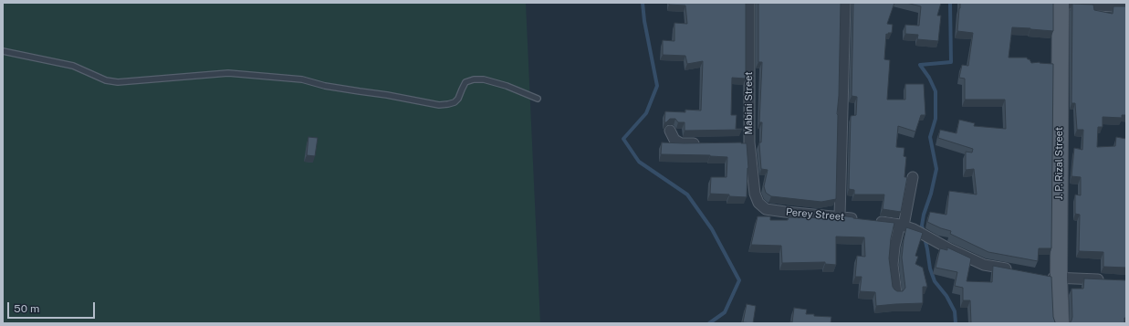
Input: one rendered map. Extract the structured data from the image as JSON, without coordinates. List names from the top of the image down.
{
  "streets": {
    "main road": ["J. P. Rizal Street"],
    "street": ["Mabini Street", "Perey Street"]
  },
  "crossings": [
    ["Mabini Street", "Perey Street"]
  ],
  "scale_bar": "50 m"
}
